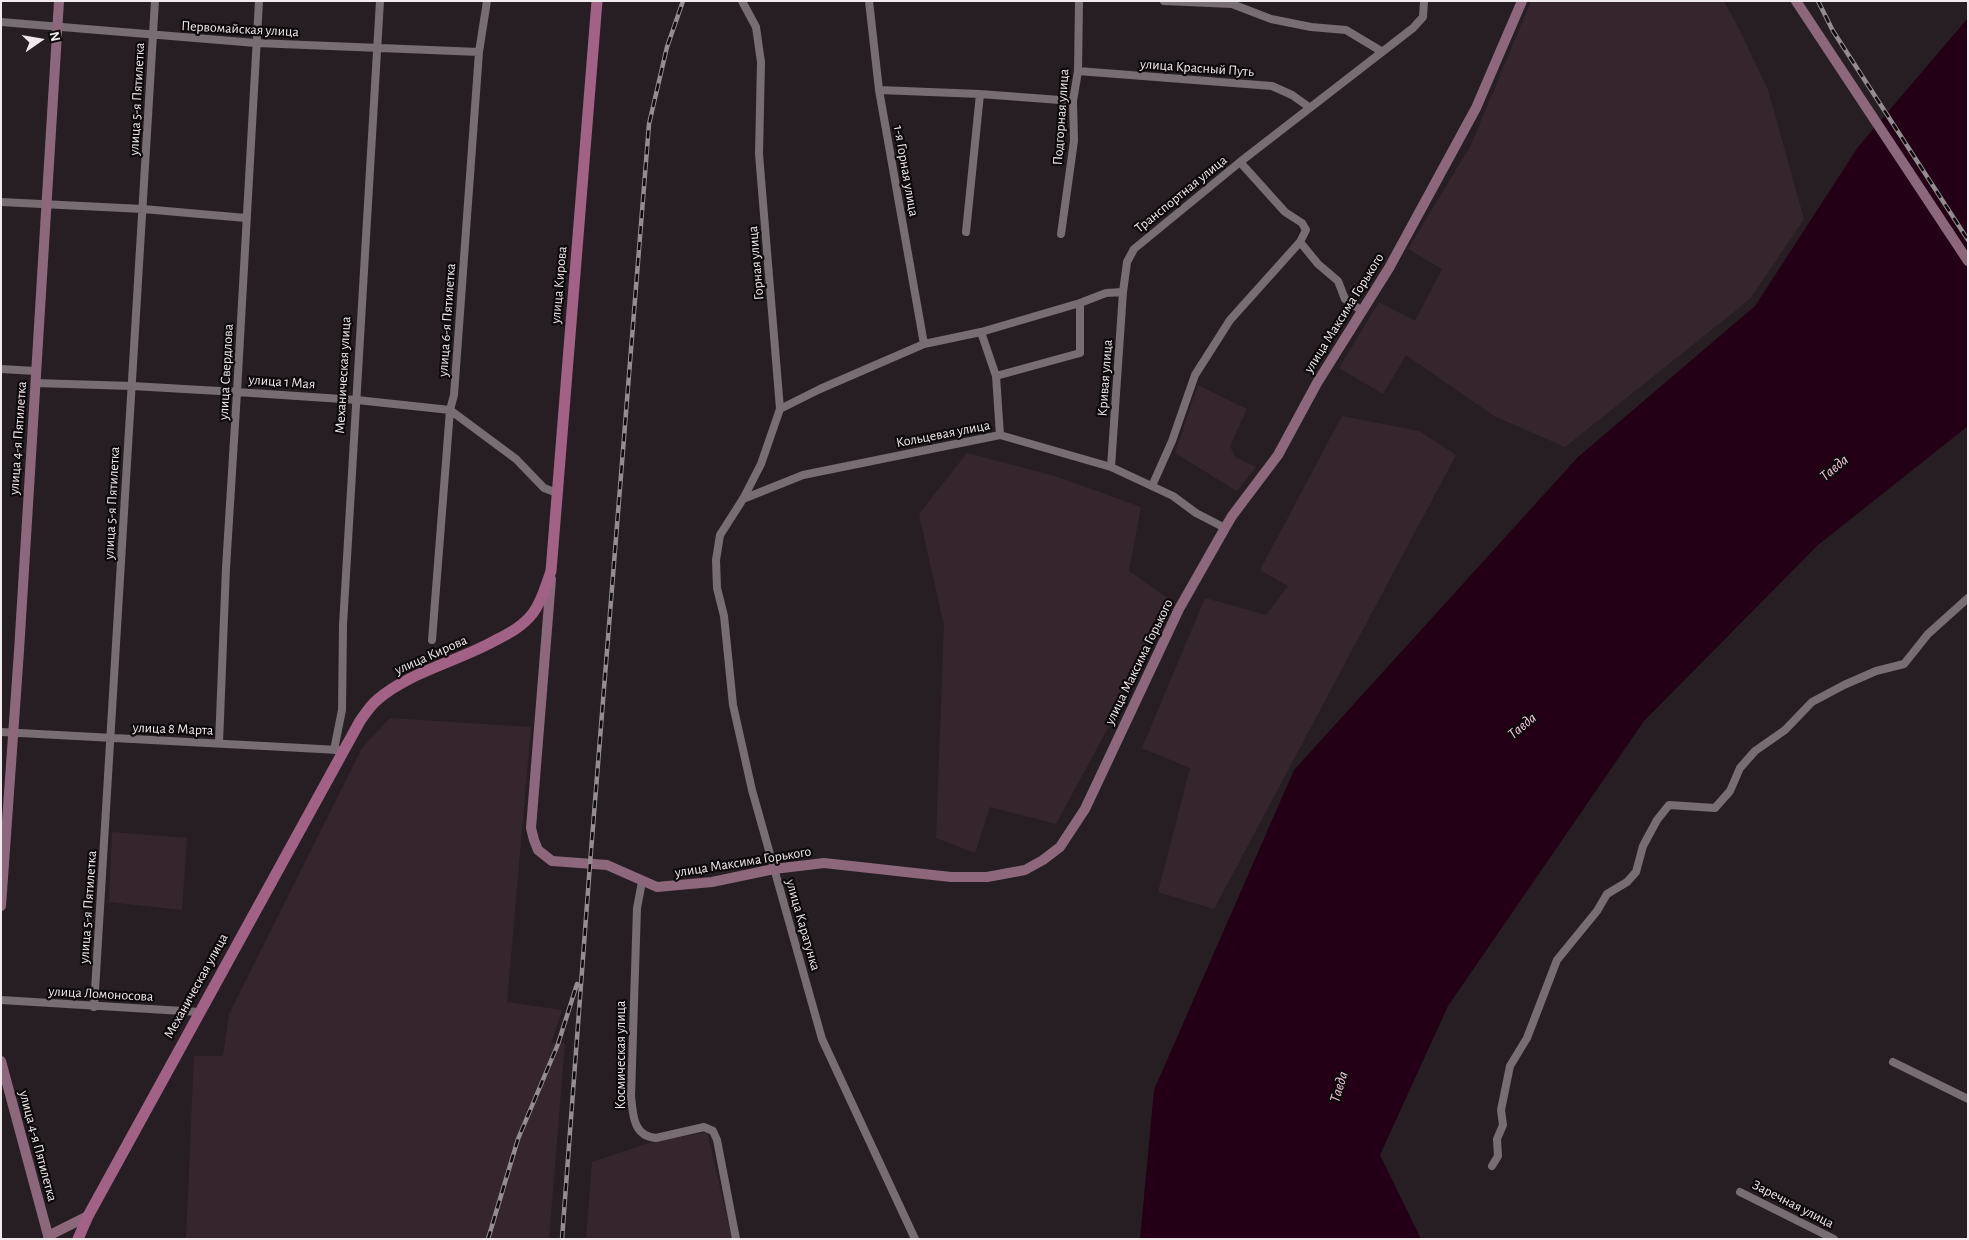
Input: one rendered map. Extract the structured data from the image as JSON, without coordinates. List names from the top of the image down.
{
  "streets": {
    "main road": ["улица Кирова", "Механическая улица"],
    "street": [
      "Первомайская улица",
      "улица Красный Путь",
      "улица 5-я Пятилетка",
      "Подгорная улица",
      "1-я Горная улица",
      "Транспортная улица",
      "Горная улица",
      "улица Максима Горького",
      "улица 6-я Пятилетка",
      "улица Свердлова",
      "Кривая улица",
      "улица 1 Мая",
      "Кольцевая улица",
      "улица 4-я Пятилетка",
      "улица 8 Марта",
      "улица Каратунка",
      "улица Ломоносова",
      "Космическая улица",
      "Заречная улица"
    ]
  },
  "crossings": [
    ["Первомайская улица", "улица 5-я Пятилетка"],
    ["Первомайская улица", "улица 6-я Пятилетка"],
    ["Первомайская улица", "улица Свердлова"],
    ["Первомайская улица", "Механическая улица"],
    ["Первомайская улица", "улица 4-я Пятилетка"],
    ["улица Красный Путь", "Подгорная улица"],
    ["улица Красный Путь", "Транспортная улица"],
    ["улица 5-я Пятилетка", "улица 1 Мая"],
    ["улица 5-я Пятилетка", "улица 8 Марта"],
    ["улица 5-я Пятилетка", "улица Ломоносова"],
    ["Транспортная улица", "Кривая улица"],
    ["Горная улица", "Кольцевая улица"],
    ["Горная улица", "улица Каратунка"],
    ["улица Кирова", "улица Максима Горького"],
    ["улица Кирова", "Механическая улица"],
    ["улица Кирова", "улица 8 Марта"],
    ["улица Максима Горького", "Кольцевая улица"],
    ["улица Максима Горького", "улица Каратунка"],
    ["улица Максима Горького", "Космическая улица"],
    ["улица 6-я Пятилетка", "улица 1 Мая"],
    ["улица Свердлова", "улица 1 Мая"],
    ["улица Свердлова", "улица 8 Марта"],
    ["Механическая улица", "улица 1 Мая"],
    ["Механическая улица", "улица 8 Марта"],
    ["Механическая улица", "улица Ломоносова"],
    ["Кривая улица", "Кольцевая улица"],
    ["улица 1 Мая", "улица 4-я Пятилетка"],
    ["улица 4-я Пятилетка", "улица 8 Марта"]
  ],
  "water": ["Тавда"],
  "north": "right"
}
